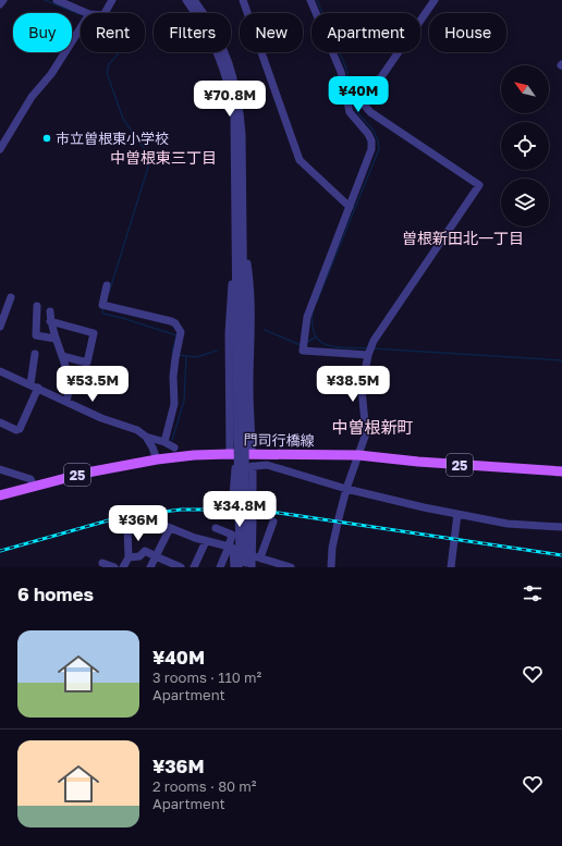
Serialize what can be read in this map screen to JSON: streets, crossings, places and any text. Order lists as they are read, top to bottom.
{
  "streets": {
    "main road": ["門司行橋線", "25"]
  },
  "districts": ["中曽根東三丁目", "曽根新田北一丁目", "中曽根新町"],
  "places": ["市立曽根東小学校"],
  "north": "top left",
  "page": {
    "chip": [
      "Buy",
      "Rent",
      "Filters",
      "New",
      "Apartment",
      "House"
    ],
    "price": [
      "¥40M",
      "¥70.8M",
      "¥53.5M",
      "¥38.5M",
      "¥34.8M",
      "¥36M"
    ],
    "heading": "6 homes",
    "list": [
      {
        "name": "¥40M",
        "note": "3 rooms · 110 m² · Apartment"
      },
      {
        "name": "¥36M",
        "note": "2 rooms · 80 m² · Apartment"
      }
    ]
  }
}
